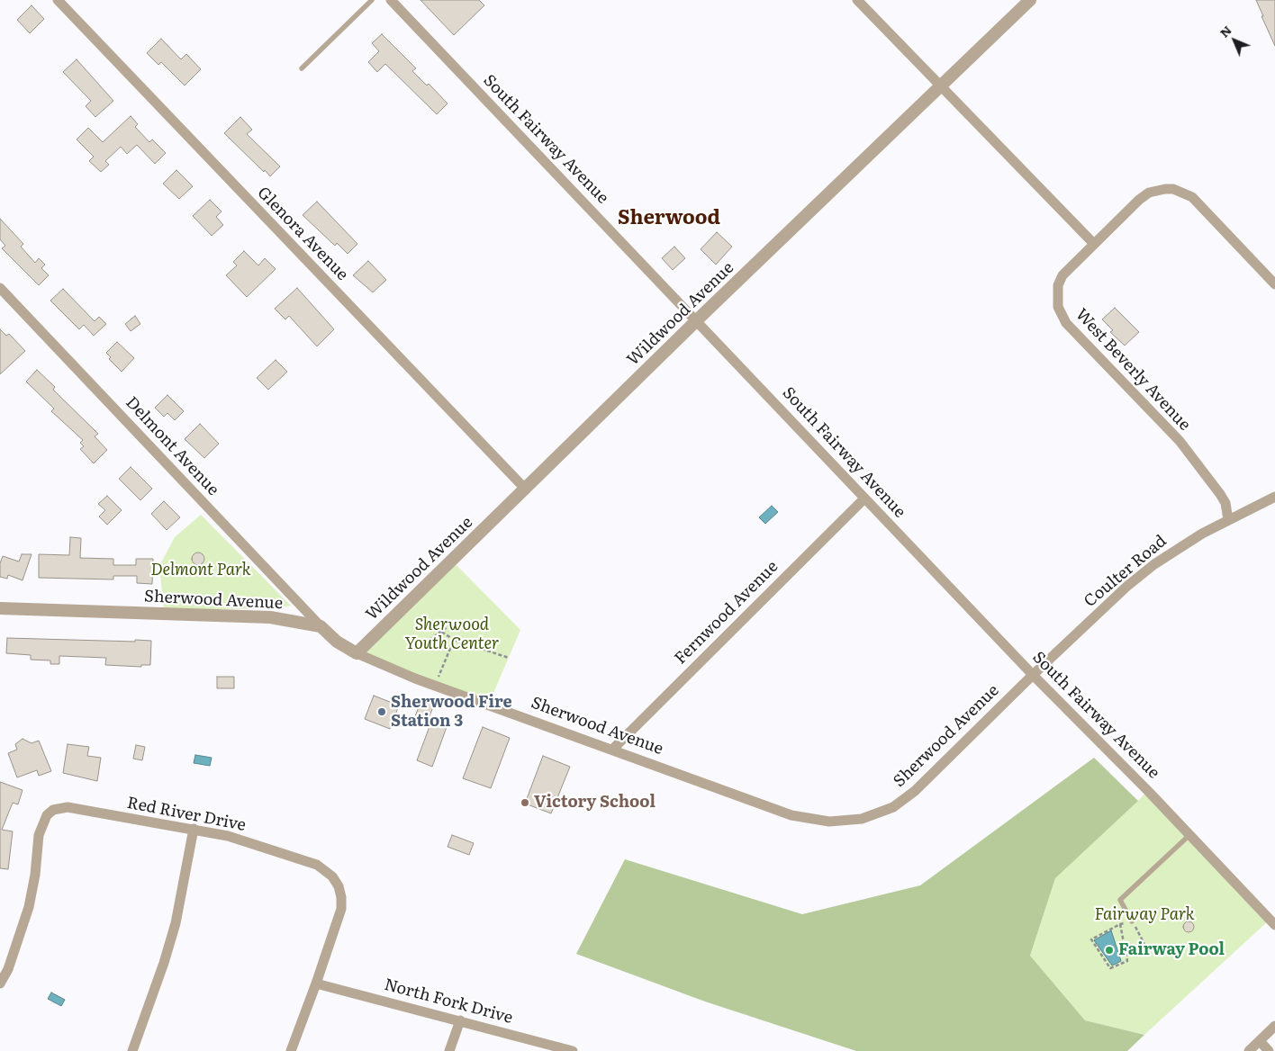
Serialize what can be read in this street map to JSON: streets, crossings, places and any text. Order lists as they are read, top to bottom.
{
  "streets": {
    "street": [
      "South Fairway Avenue",
      "Glenora Avenue",
      "Wildwood Avenue",
      "West Beverly Avenue",
      "Delmont Avenue",
      "Coulter Road",
      "Sherwood Avenue",
      "Fernwood Avenue",
      "Red River Drive",
      "North Fork Drive"
    ]
  },
  "crossings": [
    ["South Fairway Avenue", "Wildwood Avenue"],
    ["South Fairway Avenue", "Coulter Road"],
    ["South Fairway Avenue", "Sherwood Avenue"],
    ["South Fairway Avenue", "Fernwood Avenue"],
    ["Glenora Avenue", "Wildwood Avenue"],
    ["Wildwood Avenue", "Sherwood Avenue"],
    ["West Beverly Avenue", "Coulter Road"],
    ["Delmont Avenue", "Sherwood Avenue"],
    ["Coulter Road", "Sherwood Avenue"],
    ["Sherwood Avenue", "Fernwood Avenue"],
    ["Red River Drive", "North Fork Drive"]
  ],
  "districts": ["Sherwood"],
  "parks": ["Delmont Park", "Sherwood Youth Center", "Fairway Park"],
  "places": ["Sherwood Fire Station 3", "Victory School", "Fairway Pool"],
  "north": "top left"
}
